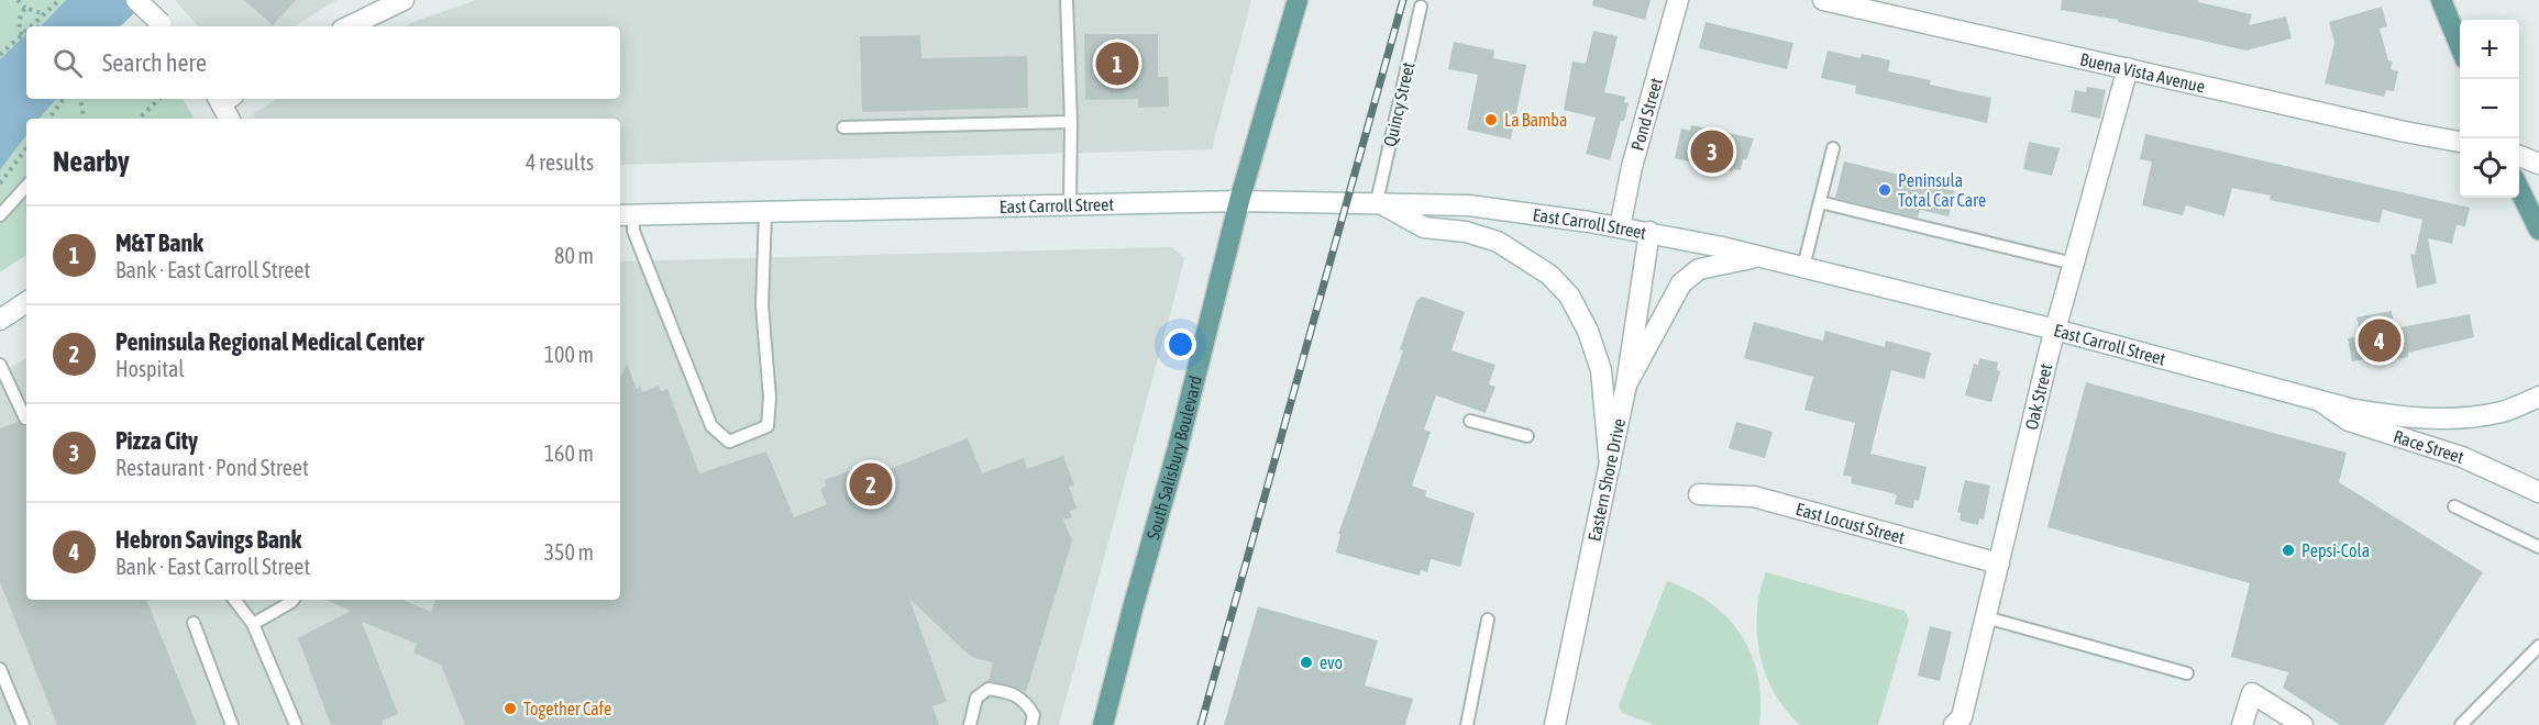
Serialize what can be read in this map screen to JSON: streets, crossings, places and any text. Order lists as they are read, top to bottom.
{
  "streets": {
    "main road": ["South Salisbury Boulevard"],
    "street": [
      "Buena Vista Avenue",
      "Pond Street",
      "East Carroll Street",
      "Oak Street",
      "Race Street",
      "Eastern Shore Drive",
      "East Locust Street"
    ],
    "lane": ["Quincy Street"]
  },
  "crossings": [
    ["Buena Vista Avenue", "Oak Street"],
    ["Quincy Street", "East Carroll Street"],
    ["Pond Street", "East Carroll Street"],
    ["East Carroll Street", "Oak Street"],
    ["East Carroll Street", "Race Street"],
    ["East Carroll Street", "South Salisbury Boulevard"],
    ["East Carroll Street", "Eastern Shore Drive"],
    ["Oak Street", "East Locust Street"]
  ],
  "places": [
    "La Bamba",
    "Peninsula Total Car Care",
    "Pepsi-Cola",
    "evo",
    "Together Cafe"
  ],
  "page": {
    "map_buttons": ["+", "−"],
    "search": "Search here",
    "pins": [
      "1",
      "3",
      "4",
      "2"
    ],
    "heading": ["Nearby", "4 results"],
    "list": [
      {
        "mark": "1",
        "name": "M&T Bank",
        "note": "Bank · East Carroll Street",
        "value": "80 m"
      },
      {
        "mark": "2",
        "name": "Peninsula Regional Medical Center",
        "note": "Hospital",
        "value": "100 m"
      },
      {
        "mark": "3",
        "name": "Pizza City",
        "note": "Restaurant · Pond Street",
        "value": "160 m"
      },
      {
        "mark": "4",
        "name": "Hebron Savings Bank",
        "note": "Bank · East Carroll Street",
        "value": "350 m"
      }
    ]
  }
}
